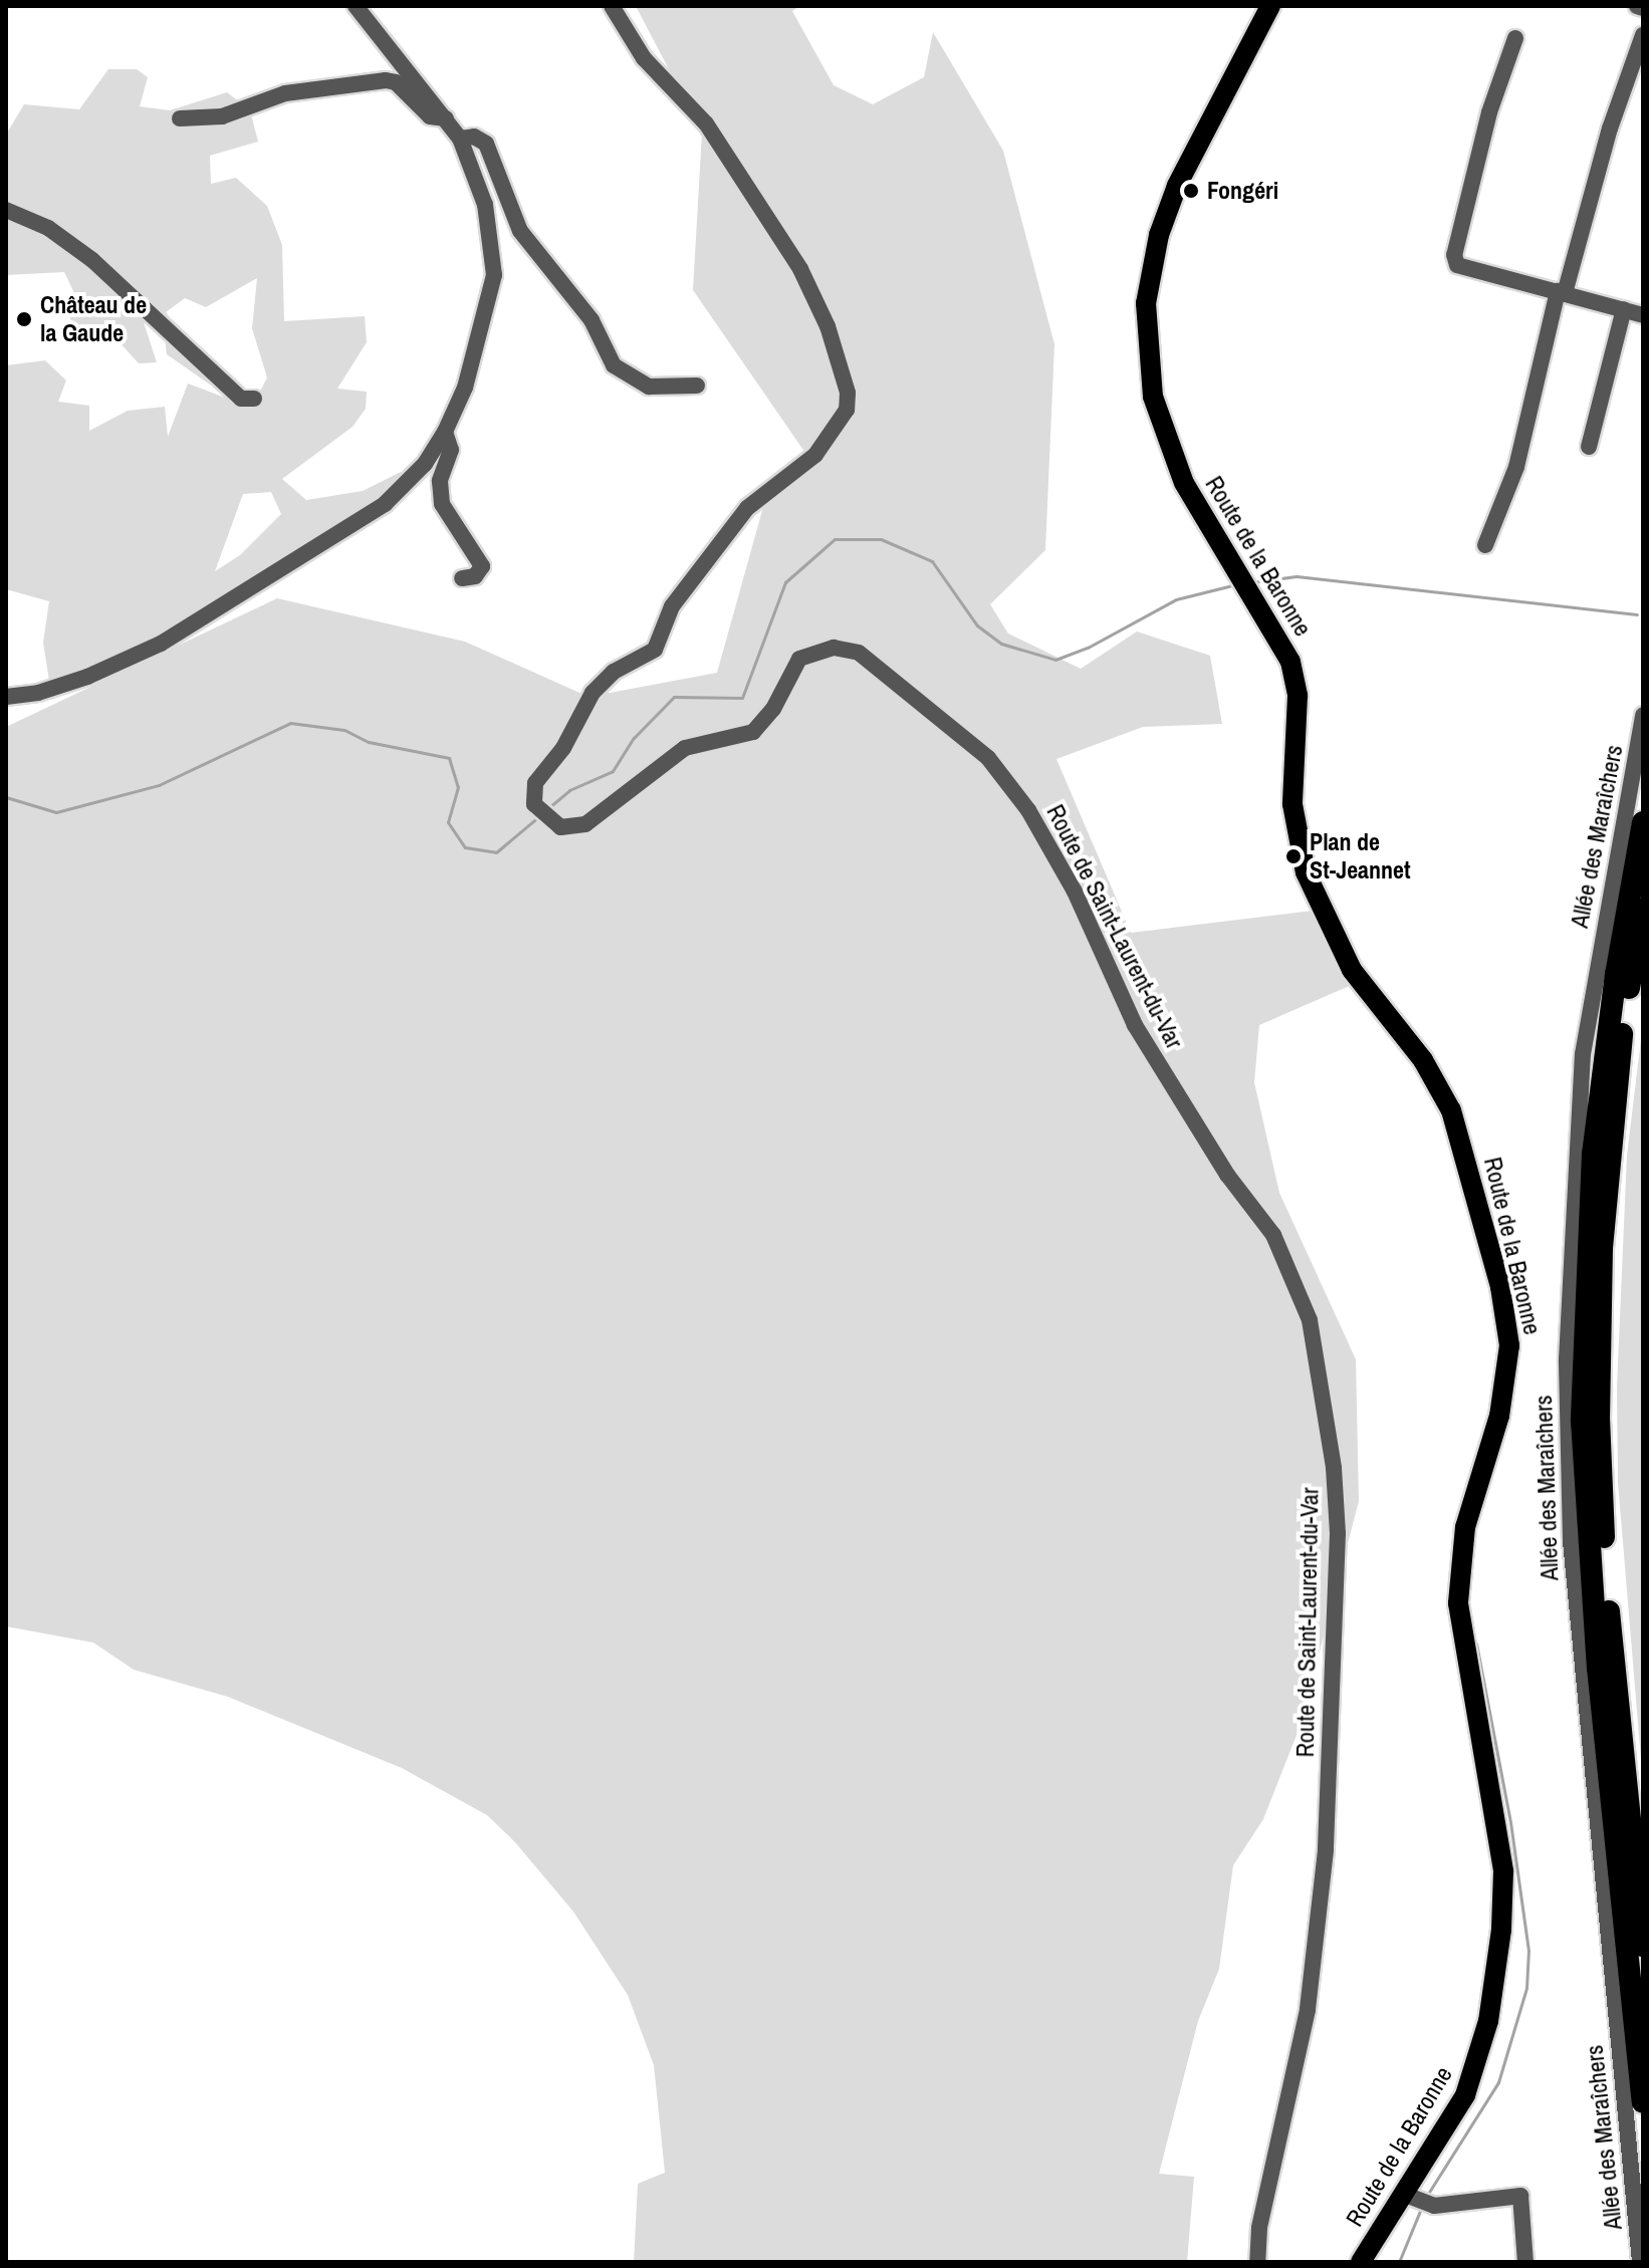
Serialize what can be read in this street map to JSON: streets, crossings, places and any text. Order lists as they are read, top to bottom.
{
  "streets": {
    "main road": ["Route de la Baronne"],
    "street": ["Allée des Maraîchers", "Route de Saint-Laurent-du-Var"]
  },
  "places": ["Fongéri", "Château de la Gaude", "Plan de St-Jeannet"]
}
